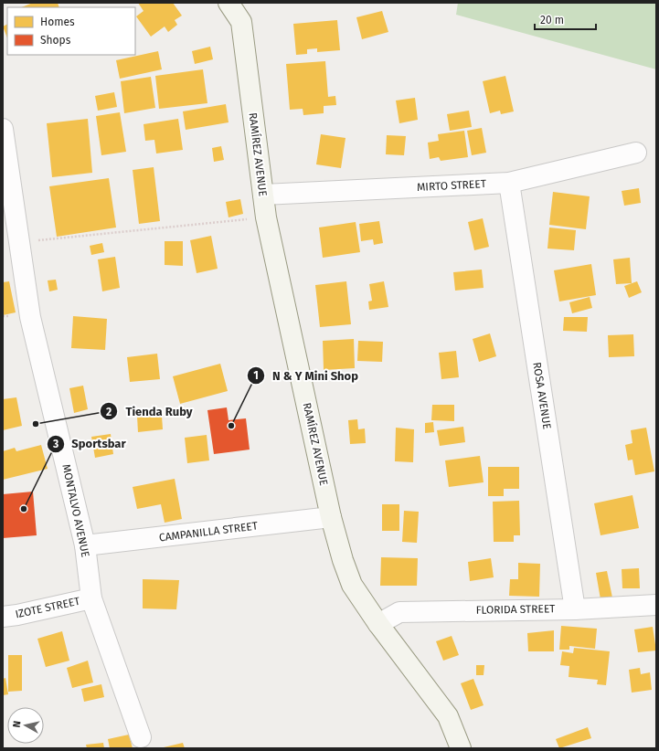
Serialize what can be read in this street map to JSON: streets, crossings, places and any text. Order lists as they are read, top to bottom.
{
  "streets": {
    "street": [
      "RAMÍREZ AVENUE",
      "MIRTO STREET",
      "ROSA AVENUE",
      "MONTALVO AVENUE",
      "CAMPANILLA STREET",
      "IZOTE STREET",
      "FLORIDA STREET"
    ]
  },
  "crossings": [
    ["RAMÍREZ AVENUE", "MIRTO STREET"],
    ["RAMÍREZ AVENUE", "CAMPANILLA STREET"],
    ["RAMÍREZ AVENUE", "FLORIDA STREET"],
    ["MIRTO STREET", "ROSA AVENUE"],
    ["ROSA AVENUE", "FLORIDA STREET"],
    ["MONTALVO AVENUE", "CAMPANILLA STREET"],
    ["MONTALVO AVENUE", "IZOTE STREET"]
  ],
  "places": ["Tienda Ruby", "N & Y Mini Shop", "Sportsbar"],
  "legend": ["Homes", "Shops"],
  "scale_bar": "20 m",
  "north": "left"
}
